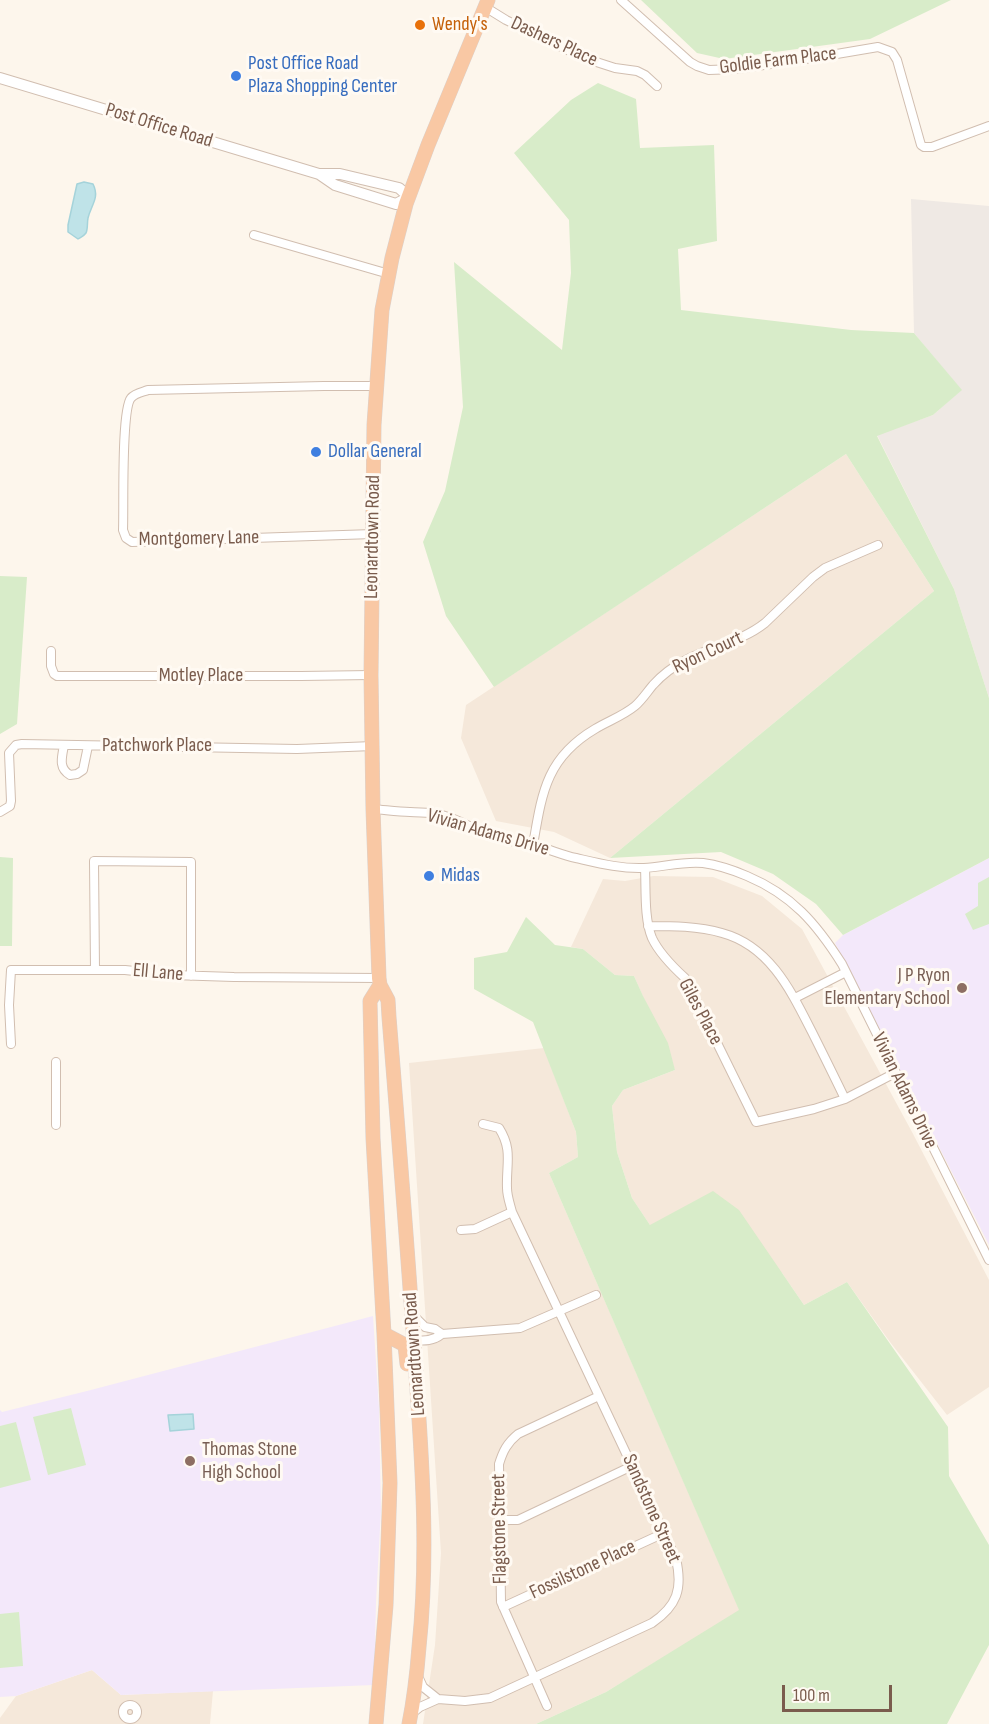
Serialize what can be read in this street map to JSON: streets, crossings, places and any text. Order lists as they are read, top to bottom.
{
  "streets": {
    "highway": ["Leonardtown Road"],
    "street": [
      "Dashers Place",
      "Goldie Farm Place",
      "Post Office Road",
      "Montgomery Lane",
      "Ryon Court",
      "Motley Place",
      "Patchwork Place",
      "Vivian Adams Drive",
      "Ell Lane",
      "Giles Place",
      "Sandstone Street",
      "Flagstone Street",
      "Fossilstone Place"
    ]
  },
  "crossings": [
    ["Dashers Place", "Leonardtown Road"],
    ["Post Office Road", "Leonardtown Road"],
    ["Leonardtown Road", "Montgomery Lane"],
    ["Leonardtown Road", "Motley Place"],
    ["Leonardtown Road", "Patchwork Place"],
    ["Leonardtown Road", "Vivian Adams Drive"],
    ["Leonardtown Road", "Ell Lane"],
    ["Ryon Court", "Vivian Adams Drive"],
    ["Vivian Adams Drive", "Giles Place"],
    ["Sandstone Street", "Flagstone Street"],
    ["Sandstone Street", "Fossilstone Place"],
    ["Flagstone Street", "Fossilstone Place"]
  ],
  "places": [
    "Wendy's",
    "Post Office Road Plaza Shopping Center",
    "Dollar General",
    "Midas",
    "J P Ryon Elementary School",
    "Thomas Stone High School"
  ],
  "scale_bar": "100 m"
}
